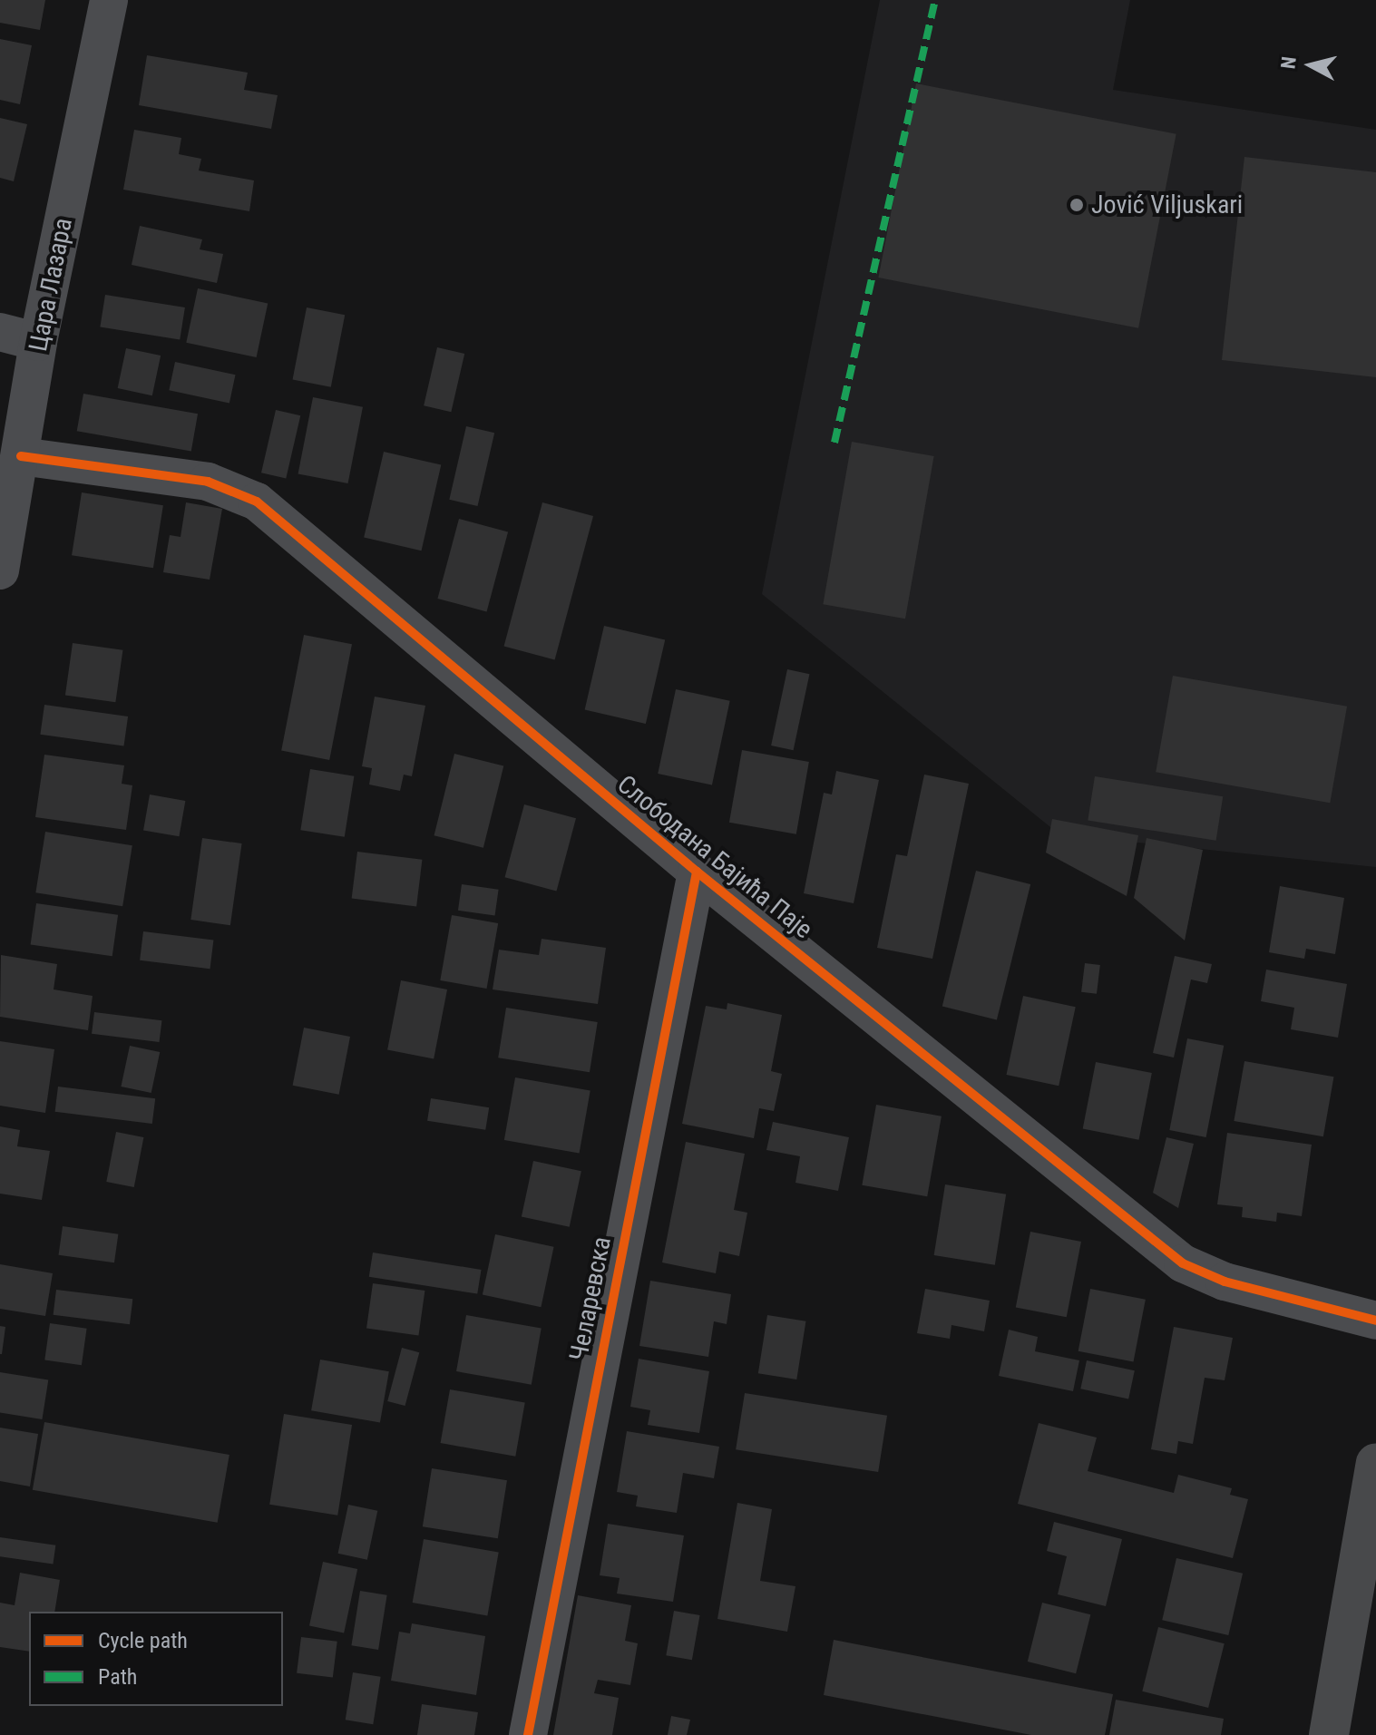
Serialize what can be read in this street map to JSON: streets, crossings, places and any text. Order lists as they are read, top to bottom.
{
  "streets": {
    "street": ["Цара Лазара", "Слободана Бајића Паје", "Челаревска"]
  },
  "crossings": [
    ["Цара Лазара", "Слободана Бајића Паје"],
    ["Слободана Бајића Паје", "Челаревска"]
  ],
  "places": ["Jović Viljuskari"],
  "legend": ["Cycle path", "Path"],
  "north": "left"
}
